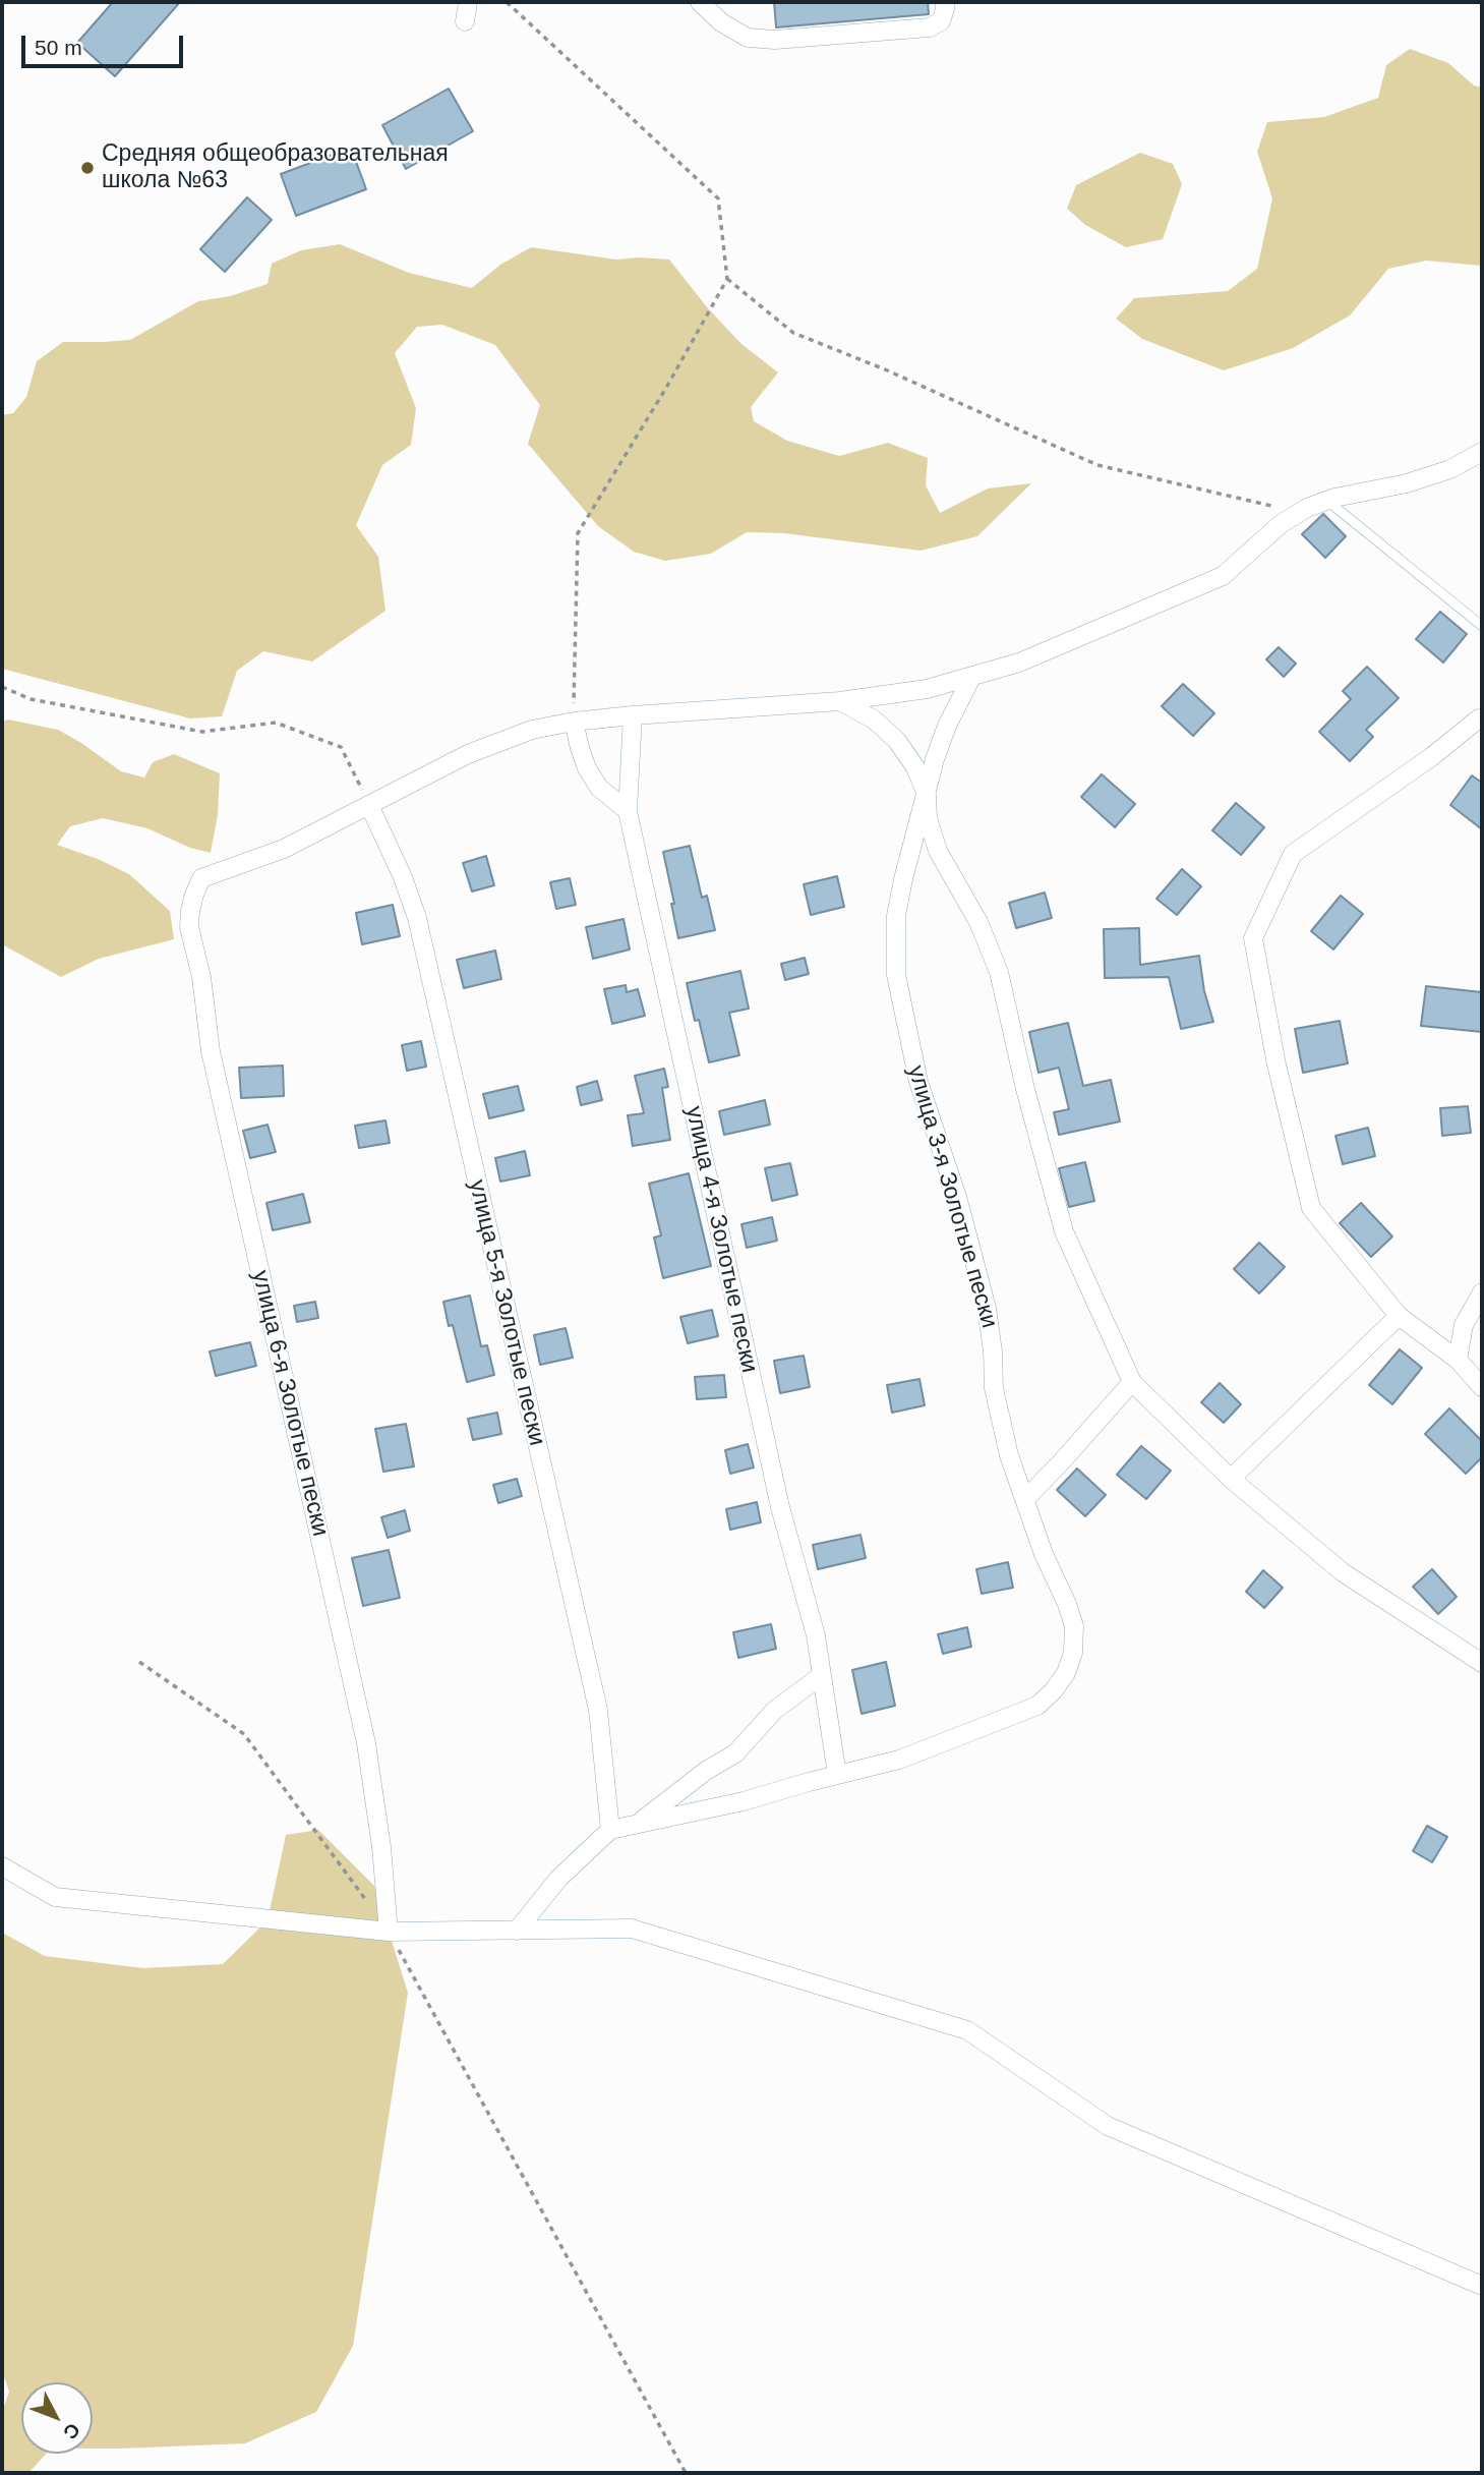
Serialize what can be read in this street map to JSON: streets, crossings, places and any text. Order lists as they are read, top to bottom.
{
  "streets": {
    "street": [
      "улица 3-я Золотые пески",
      "улица 4-я Золотые пески",
      "улица 5-я Золотые пески",
      "улица 6-я Золотые пески"
    ]
  },
  "crossings": [
    ["улица 3-я Золотые пески", "улица 4-я Золотые пески"],
    ["улица 3-я Золотые пески", "улица 5-я Золотые пески"],
    ["улица 5-я Золотые пески", "улица 6-я Золотые пески"]
  ],
  "places": ["Средняя общеобразовательная школа №63"],
  "scale_bar": "50 m",
  "north": "bottom right"
}
